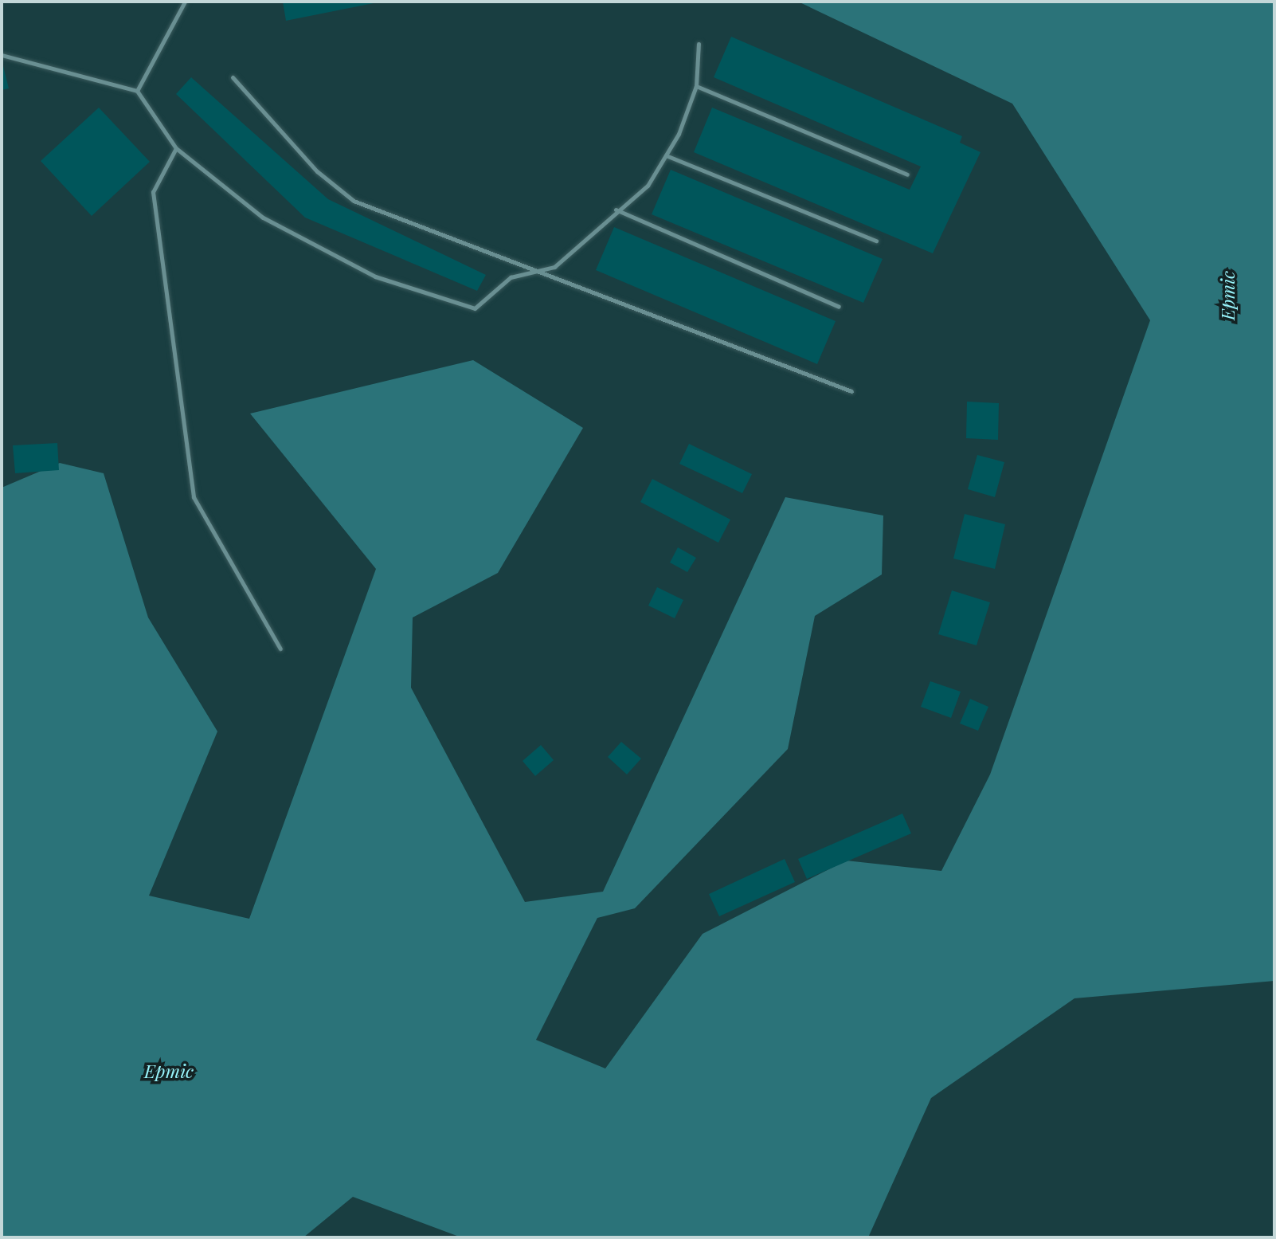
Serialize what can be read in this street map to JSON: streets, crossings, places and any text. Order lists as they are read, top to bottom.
{
  "water": ["Ертіс"]
}
